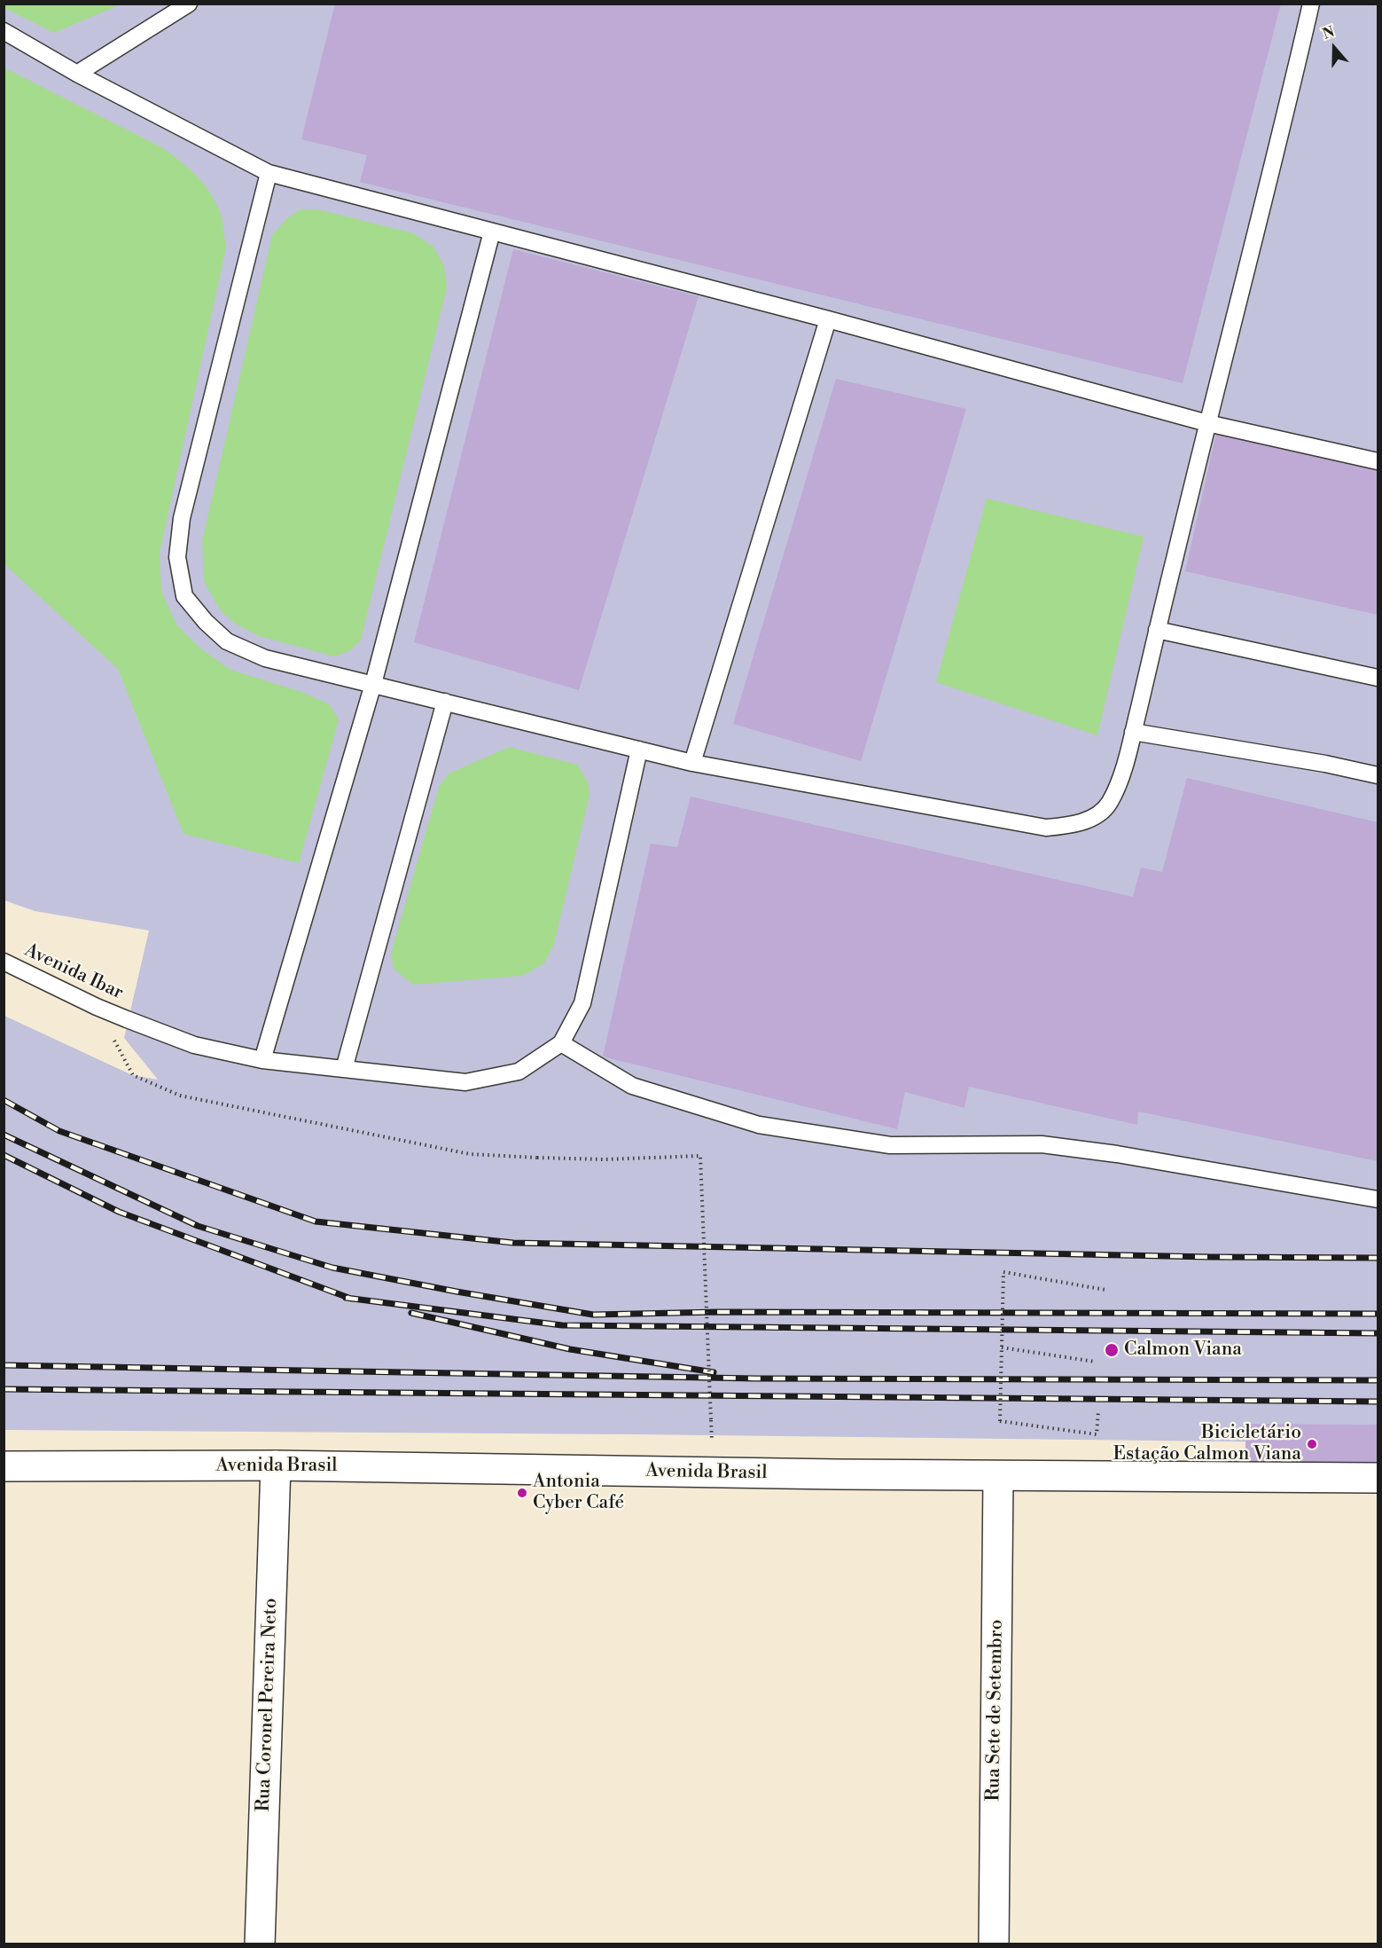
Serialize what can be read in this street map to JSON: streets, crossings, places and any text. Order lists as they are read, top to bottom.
{
  "streets": {
    "main road": ["Avenida Brasil", "Rua Coronel Pereira Neto", "Rua Sete de Setembro"],
    "lane": ["Avenida Ibar"]
  },
  "crossings": [
    ["Avenida Brasil", "Rua Coronel Pereira Neto"],
    ["Avenida Brasil", "Rua Sete de Setembro"]
  ],
  "places": ["Calmon Viana", "Bicicletário Estação Calmon Viana", "Antonia Cyber Café"],
  "north": "top"
}
